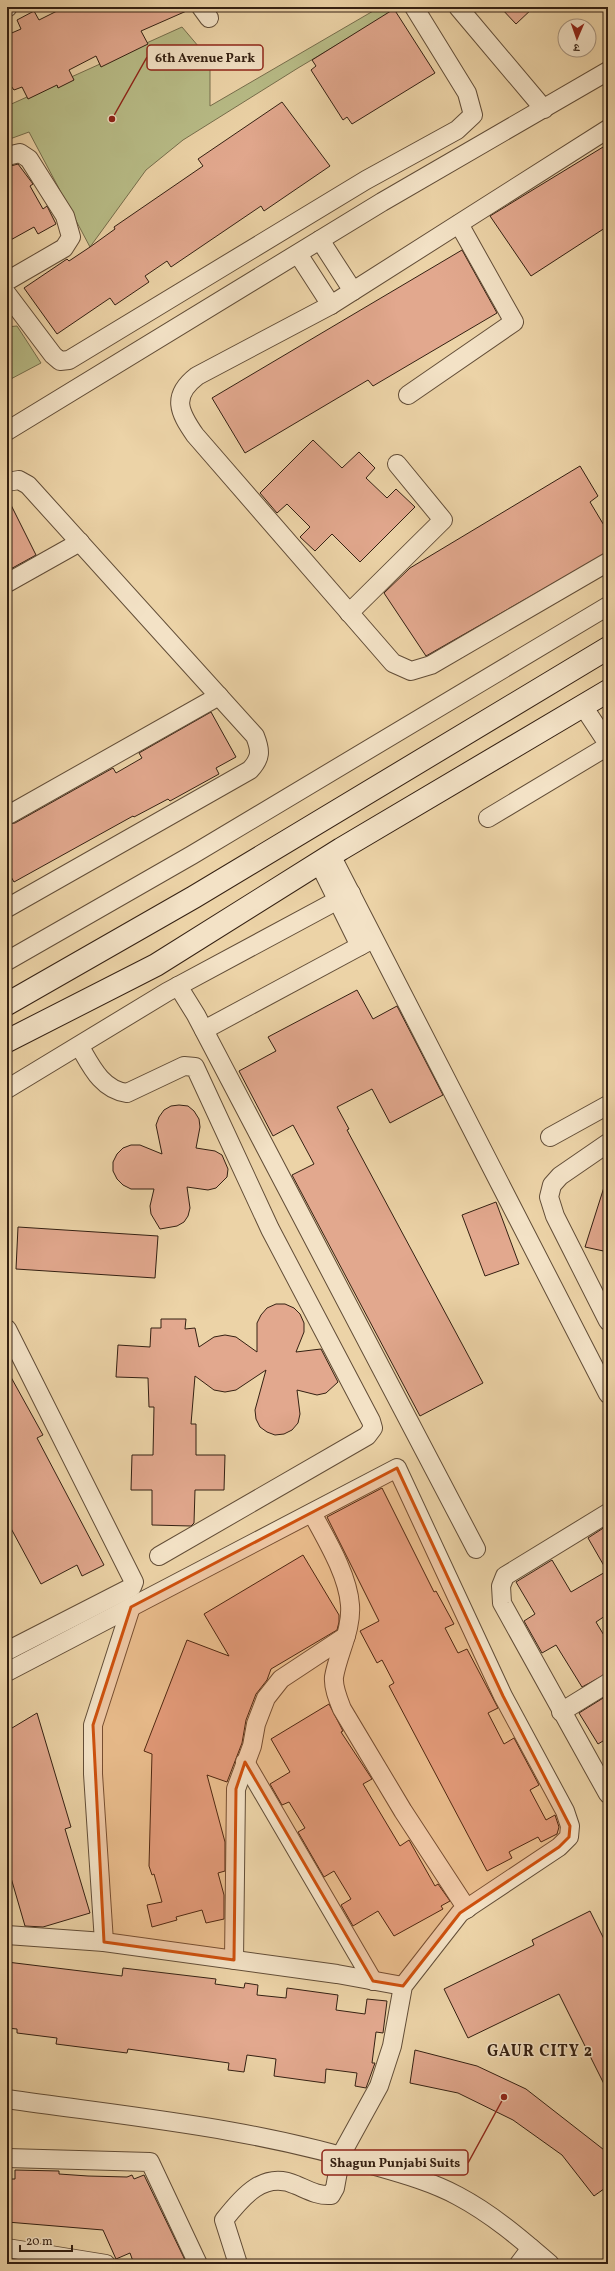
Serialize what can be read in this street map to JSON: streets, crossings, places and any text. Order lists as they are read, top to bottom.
{
  "districts": ["GAUR CITY 2"],
  "places": ["6th Avenue Park", "Shagun Punjabi Suits"],
  "scale_bar": "20 m",
  "north": "bottom"
}
